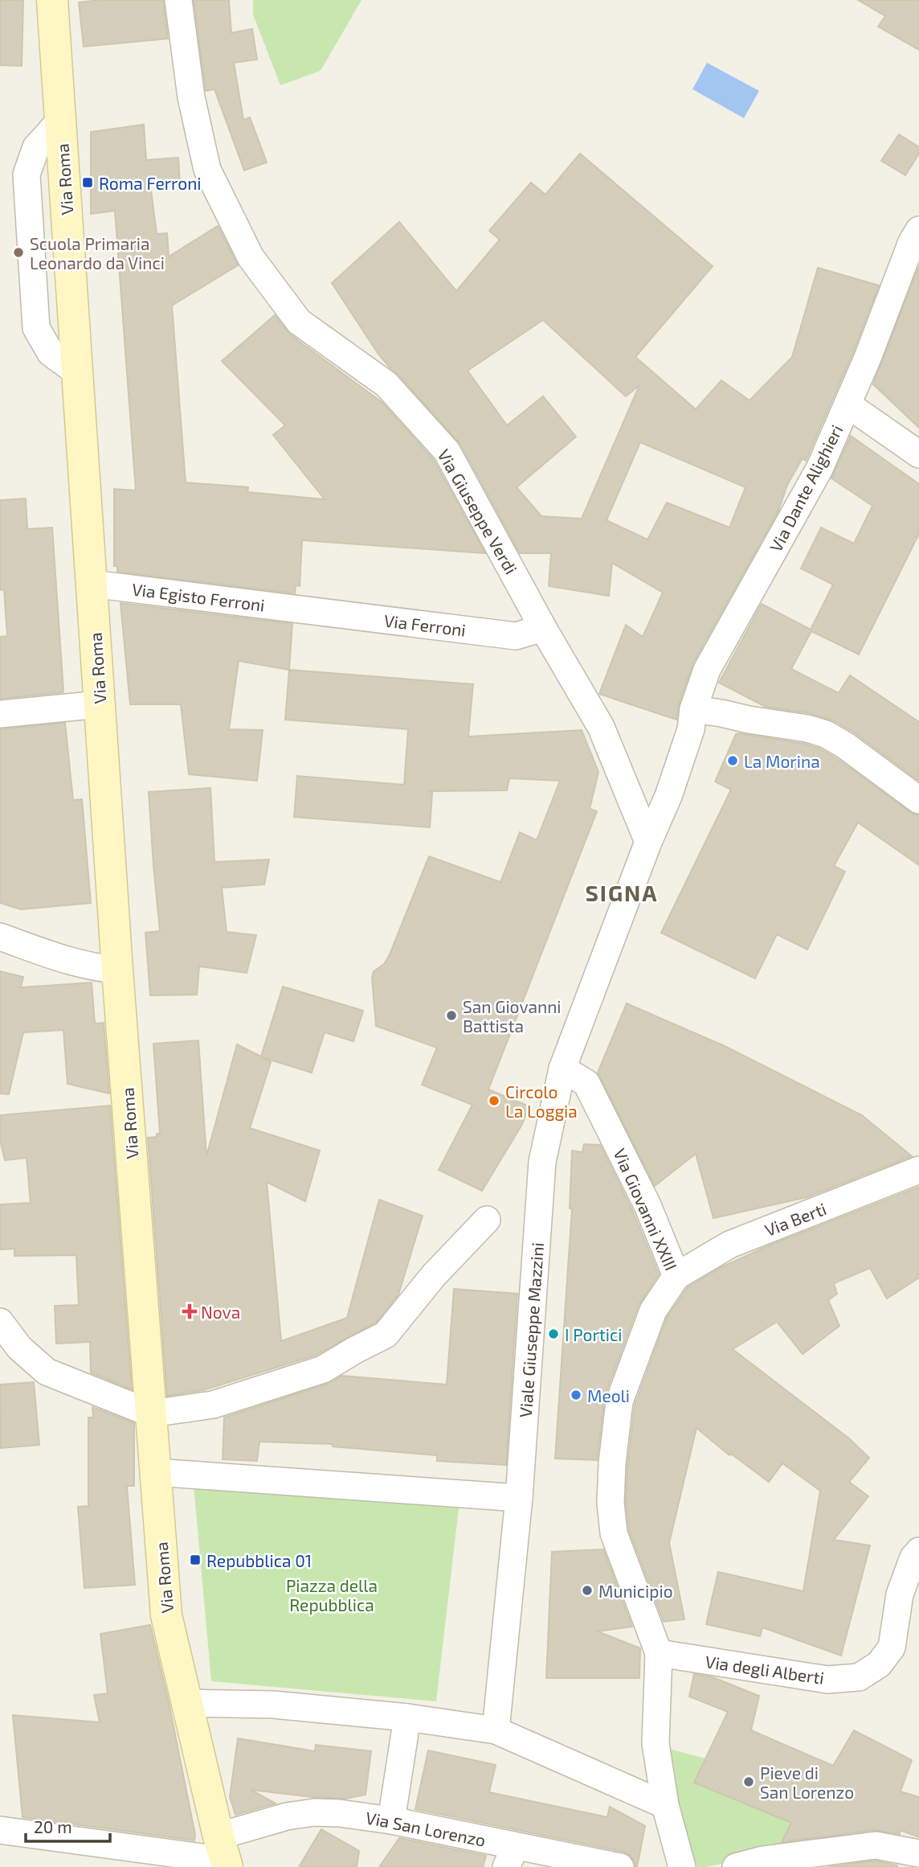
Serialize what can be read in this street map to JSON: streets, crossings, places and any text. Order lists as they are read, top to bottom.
{
  "streets": {
    "main road": ["Via Roma"],
    "street": [
      "Via Dante Alighieri",
      "Via Giuseppe Verdi",
      "Via Egisto Ferroni",
      "Via Ferroni",
      "Via Giovanni XXIII",
      "Via Berti",
      "Viale Giuseppe Mazzini",
      "Via degli Alberti",
      "Via San Lorenzo"
    ]
  },
  "crossings": [
    ["Via Roma", "Via Egisto Ferroni"],
    ["Via Roma", "Via San Lorenzo"],
    ["Via Dante Alighieri", "Via Giuseppe Verdi"],
    ["Via Giuseppe Verdi", "Via Ferroni"],
    ["Via Egisto Ferroni", "Via Ferroni"],
    ["Via Giovanni XXIII", "Via Berti"],
    ["Via Giovanni XXIII", "Viale Giuseppe Mazzini"],
    ["Via Giovanni XXIII", "Via degli Alberti"]
  ],
  "districts": ["SIGNA"],
  "parks": ["Piazza della Repubblica"],
  "places": {
    "transit": ["Roma Ferroni", "Repubblica 01"],
    "other": [
      "Scuola Primaria Leonardo da Vinci",
      "La Morina",
      "San Giovanni Battista",
      "Circolo La Loggia",
      "I Portici",
      "Meoli",
      "Municipio",
      "Pieve di San Lorenzo"
    ],
    "health": ["Nova"]
  },
  "scale_bar": "20 m"
}
